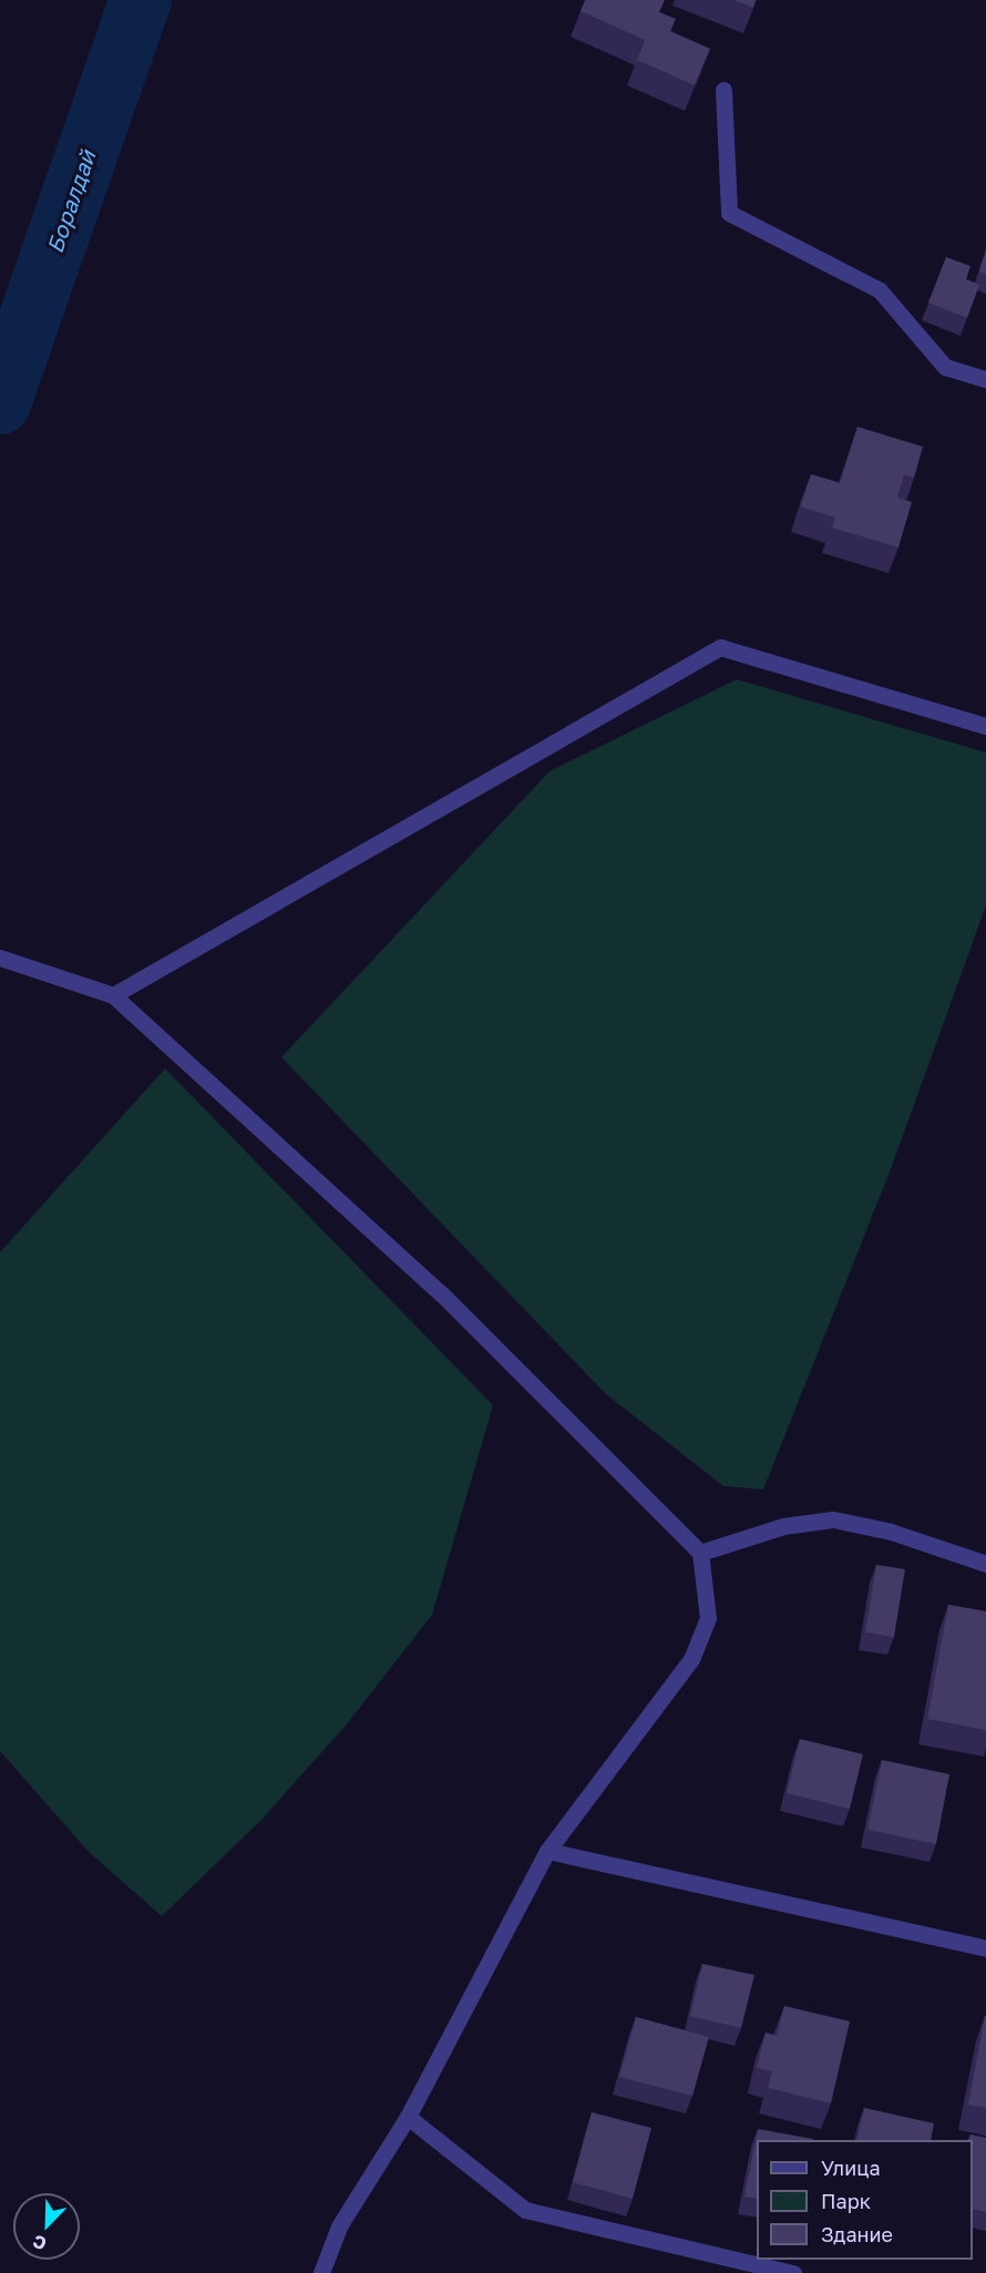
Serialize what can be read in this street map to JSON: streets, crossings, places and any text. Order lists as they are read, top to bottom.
{
  "water": ["Боралдай"],
  "legend": ["Улица", "Парк", "Здание"],
  "north": "bottom left"
}
